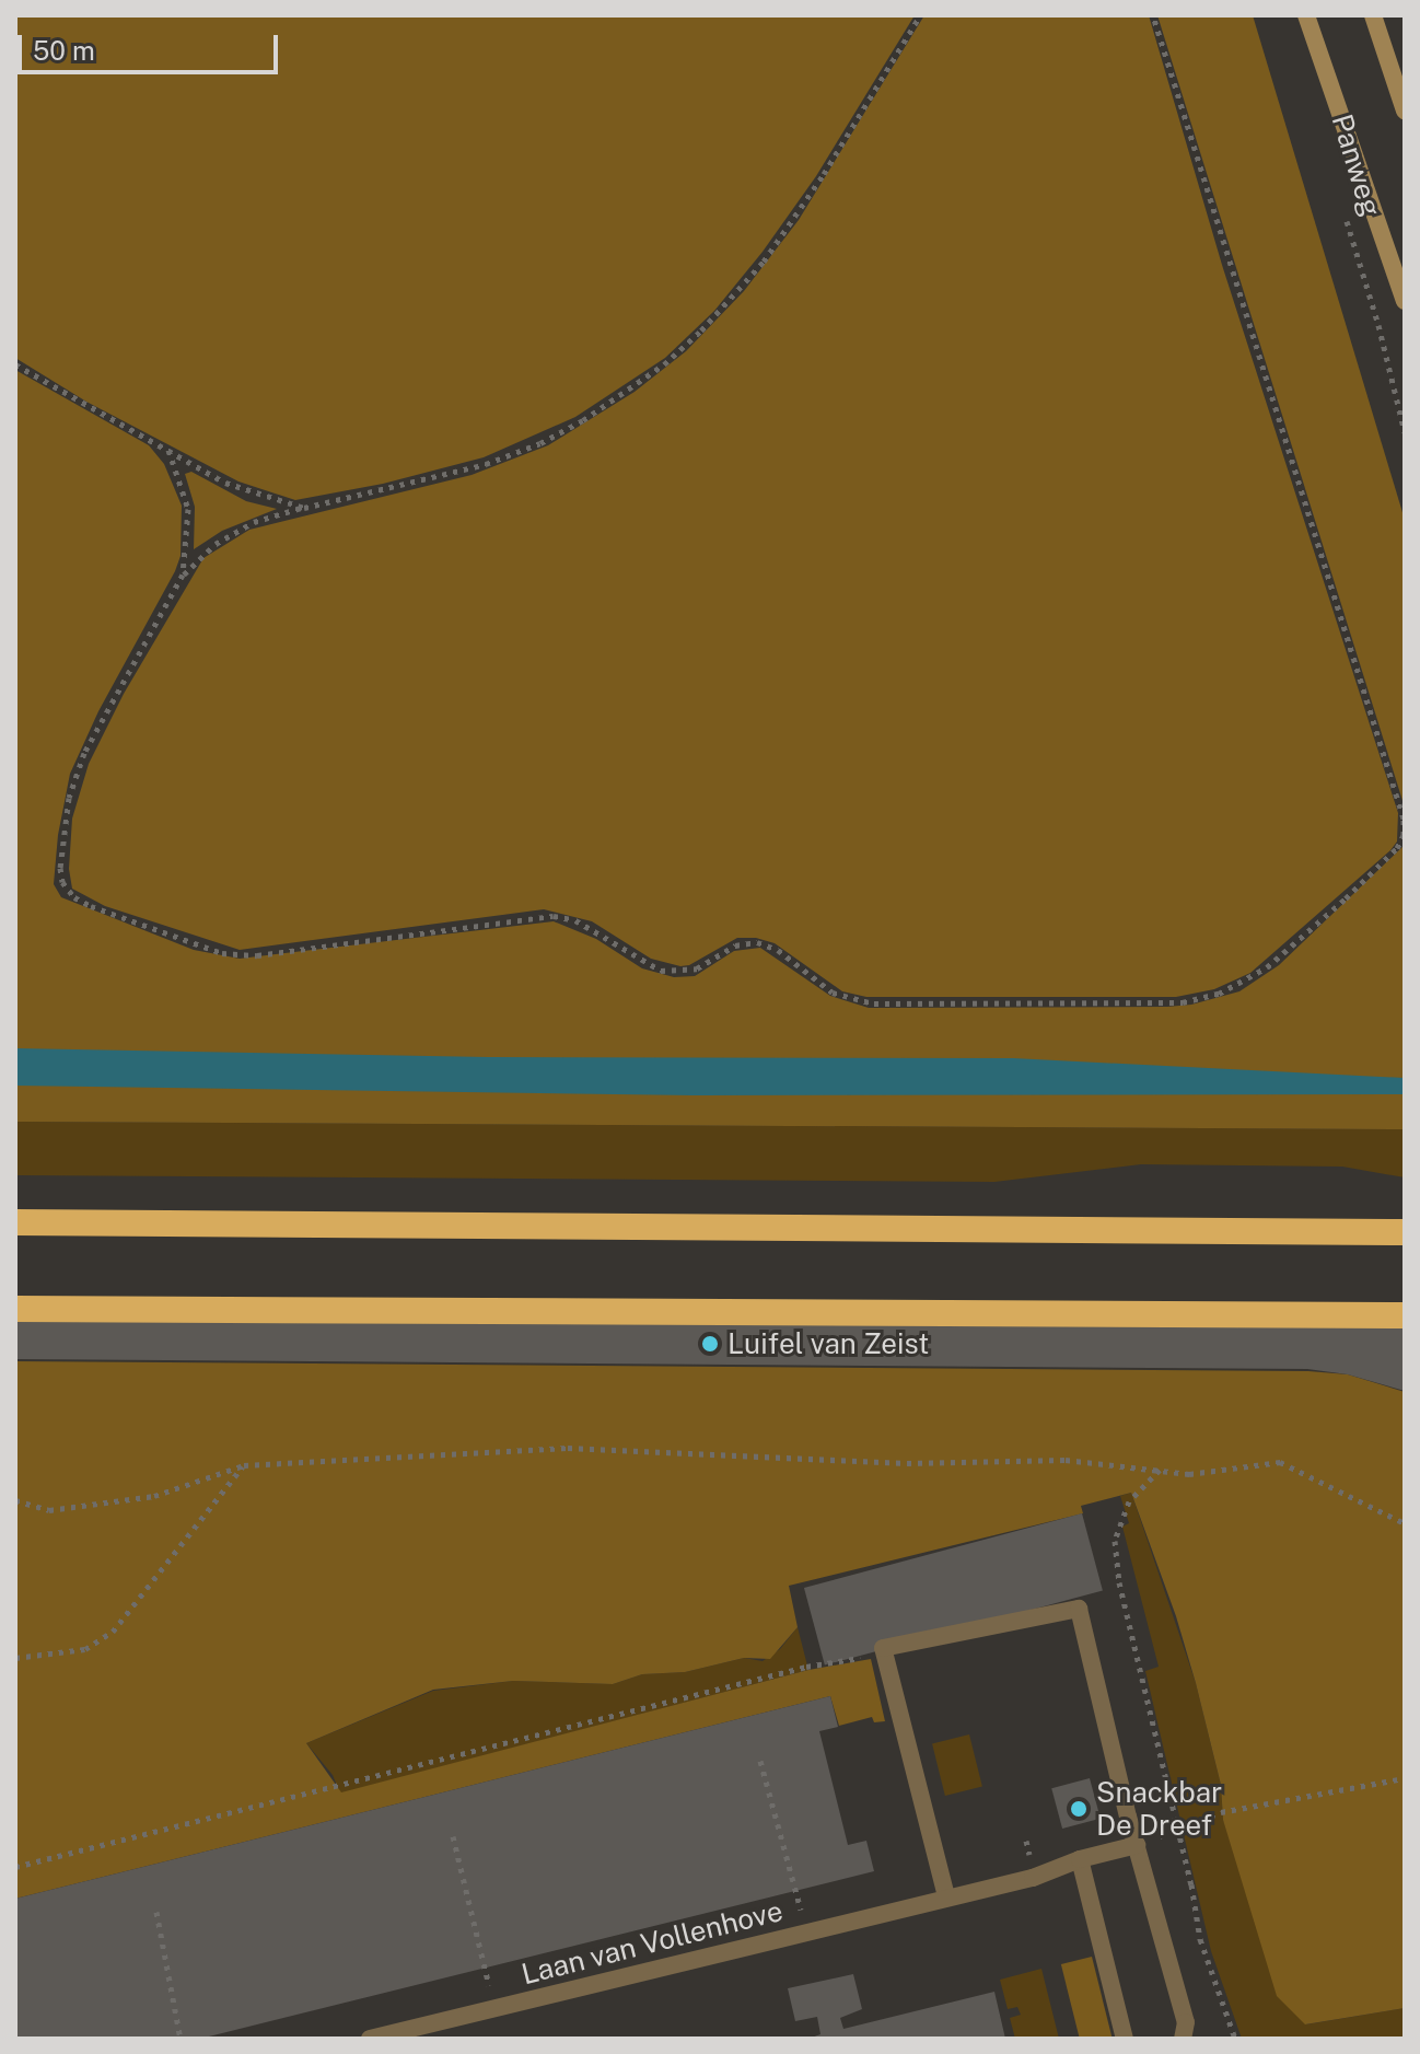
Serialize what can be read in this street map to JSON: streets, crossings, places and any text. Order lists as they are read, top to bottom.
{
  "streets": {
    "main road": ["Panweg"],
    "street": ["Laan van Vollenhove"]
  },
  "places": ["Luifel van Zeist", "Snackbar De Dreef"],
  "scale_bar": "50 m"
}
